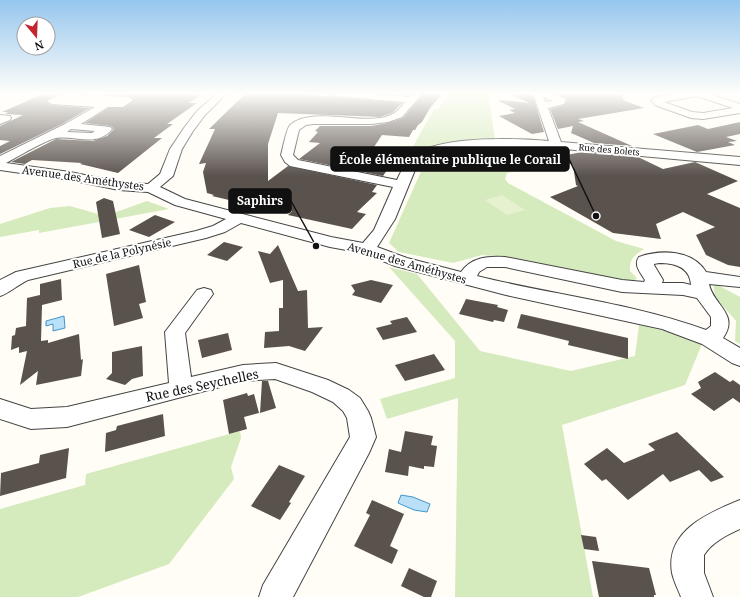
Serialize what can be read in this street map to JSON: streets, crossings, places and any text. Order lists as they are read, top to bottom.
{
  "streets": {
    "street": [
      "Rue des Bolets",
      "Avenue des Améthystes",
      "Rue de la Polynésie",
      "Rue des Seychelles"
    ]
  },
  "crossings": [
    ["Rue des Bolets", "Avenue des Améthystes"],
    ["Avenue des Améthystes", "Rue de la Polynésie"]
  ],
  "places": ["École élémentaire publique le Corail", "Saphirs"],
  "north": "bottom"
}
